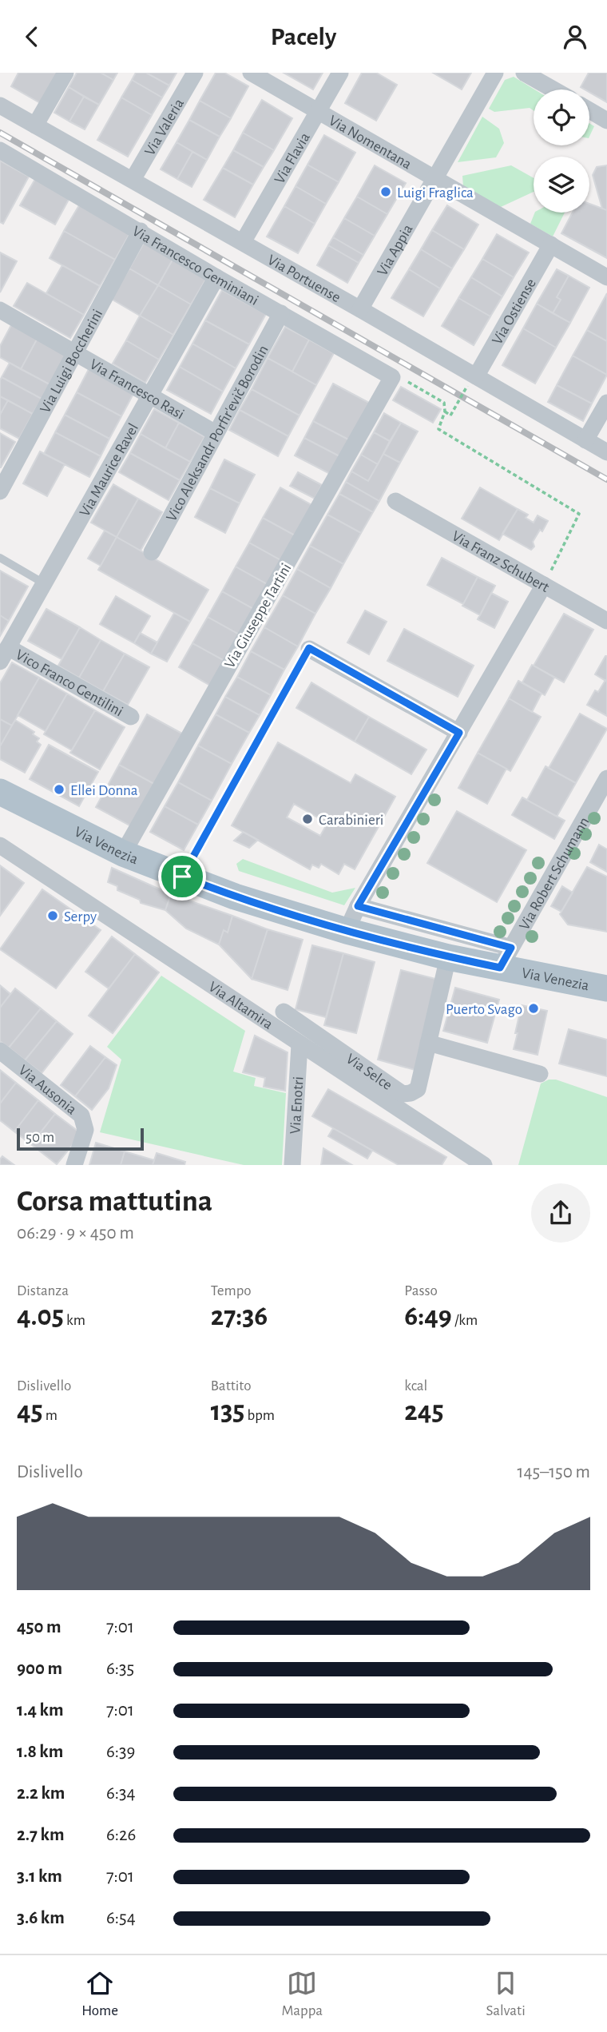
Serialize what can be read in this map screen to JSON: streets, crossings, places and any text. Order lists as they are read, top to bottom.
{
  "streets": {
    "main road": ["Via Venezia"],
    "street": [
      "Via Valeria",
      "Via Nomentana",
      "Via Flavia",
      "Via Appia",
      "Via Francesco Geminiani",
      "Via Portuense",
      "Via Ostiense",
      "Via Luigi Boccherini",
      "Via Francesco Rasi",
      "Vico Aleksandr Porfir'evič Borodin",
      "Via Maurice Ravel",
      "Via Franz Schubert",
      "Via Giuseppe Tartini",
      "Vico Franco Gentilini",
      "Via Robert Schumann",
      "Via Altamira",
      "Via Selce",
      "Via Ausonia",
      "Via Enotri"
    ]
  },
  "crossings": [
    ["Via Valeria", "Via Portuense"],
    ["Via Nomentana", "Via Flavia"],
    ["Via Nomentana", "Via Appia"],
    ["Via Nomentana", "Via Ostiense"],
    ["Via Flavia", "Via Portuense"],
    ["Via Appia", "Via Portuense"],
    ["Via Francesco Geminiani", "Via Luigi Boccherini"],
    ["Via Francesco Geminiani", "Vico Aleksandr Porfir'evič Borodin"],
    ["Via Francesco Geminiani", "Via Maurice Ravel"],
    ["Via Francesco Geminiani", "Via Giuseppe Tartini"],
    ["Via Portuense", "Via Ostiense"],
    ["Via Luigi Boccherini", "Via Francesco Rasi"],
    ["Via Francesco Rasi", "Vico Aleksandr Porfir'evič Borodin"],
    ["Via Francesco Rasi", "Via Maurice Ravel"],
    ["Via Maurice Ravel", "Vico Franco Gentilini"],
    ["Via Giuseppe Tartini", "Via Venezia"],
    ["Via Venezia", "Via Robert Schumann"],
    ["Via Venezia", "Via Selce"],
    ["Via Altamira", "Via Enotri"]
  ],
  "places": [
    "Luigi Fraglica",
    "Ellei Donna",
    "Carabinieri",
    "Serpy",
    "Puerto Svago"
  ],
  "scale_bar": "50 m",
  "page": {
    "header": "Pacely",
    "scale": "50 m",
    "heading": ["Corsa mattutina", "06:29 · 9 × 450 m"],
    "stats": [
      ["Distanza", "4.05 km"],
      ["Tempo", "27:36"],
      ["Passo", "6:49 /km"],
      ["Dislivello", "45 m"],
      ["Battito", "135 bpm"],
      ["kcal", "245"]
    ],
    "chart": ["Dislivello", "145–150 m"],
    "list": [
      {
        "name": "450 m",
        "note": "7:01"
      },
      {
        "name": "900 m",
        "note": "6:35"
      },
      {
        "name": "1.4 km",
        "note": "7:01"
      },
      {
        "name": "1.8 km",
        "note": "6:39"
      },
      {
        "name": "2.2 km",
        "note": "6:34"
      },
      {
        "name": "2.7 km",
        "note": "6:26"
      },
      {
        "name": "3.1 km",
        "note": "7:01"
      },
      {
        "name": "3.6 km",
        "note": "6:54"
      }
    ],
    "tabs": ["Home", "Mappa", "Salvati"]
  }
}
